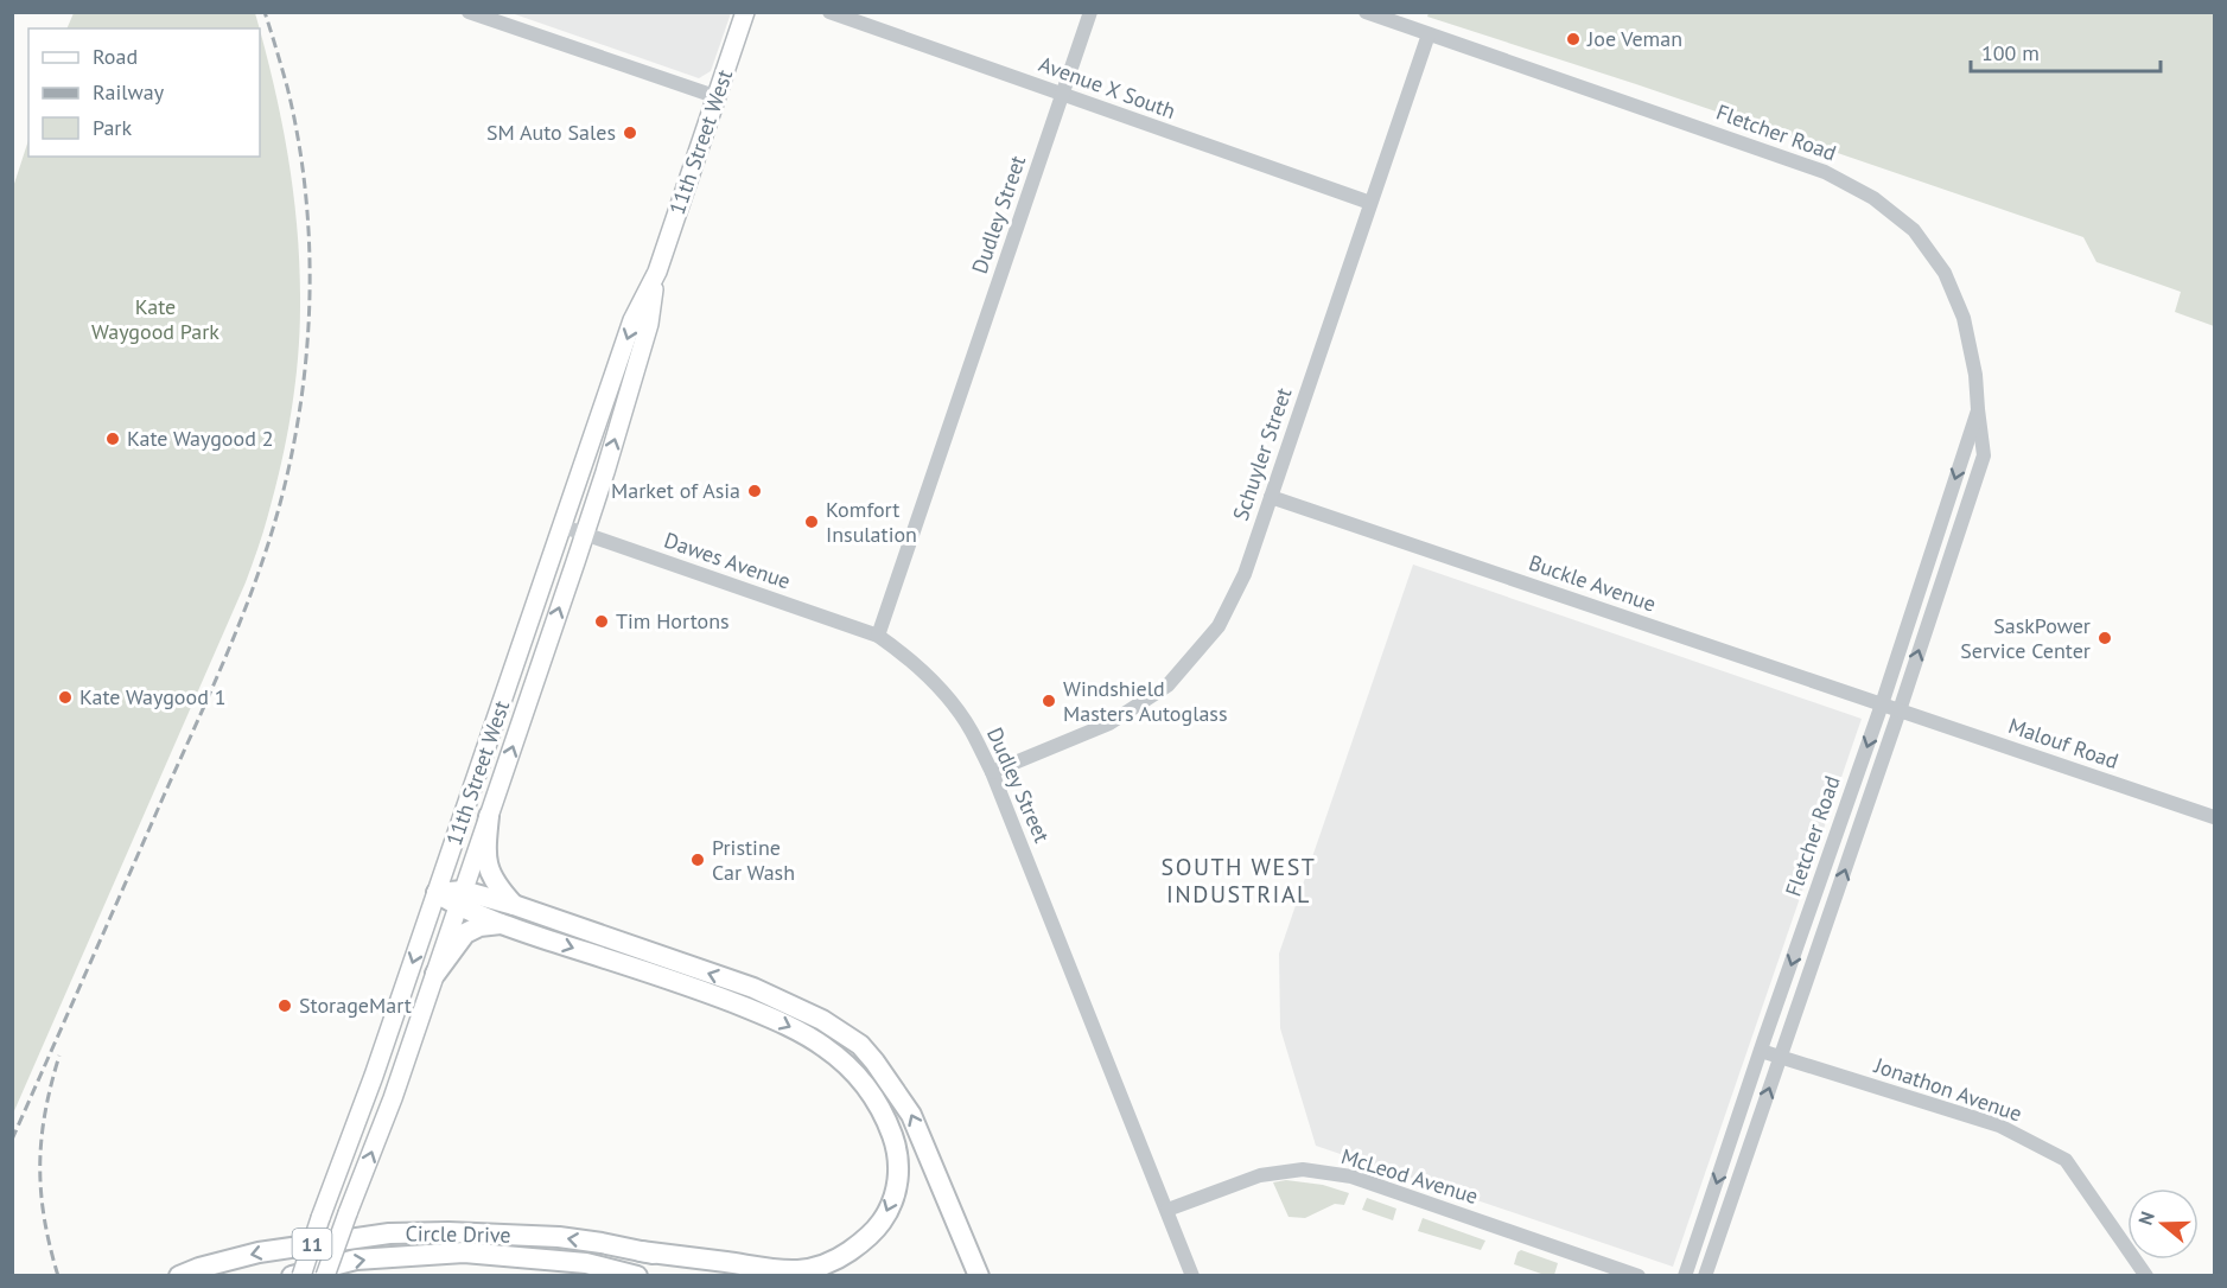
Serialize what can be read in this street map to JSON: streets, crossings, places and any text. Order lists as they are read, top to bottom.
{
  "streets": {
    "highway": ["Circle Drive", "11"],
    "main road": ["11th Street West"],
    "street": [
      "Avenue X South",
      "Fletcher Road",
      "Dudley Street",
      "Schuyler Street",
      "Dawes Avenue",
      "Buckle Avenue",
      "Malouf Road",
      "Jonathon Avenue",
      "McLeod Avenue"
    ]
  },
  "crossings": [
    ["Avenue X South", "Dudley Street"],
    ["Avenue X South", "Schuyler Street"],
    ["Fletcher Road", "Schuyler Street"],
    ["Fletcher Road", "Buckle Avenue"],
    ["Fletcher Road", "Malouf Road"],
    ["Fletcher Road", "Jonathon Avenue"],
    ["11th Street West", "Dawes Avenue"],
    ["Dudley Street", "Schuyler Street"],
    ["Dudley Street", "Dawes Avenue"],
    ["Dudley Street", "McLeod Avenue"],
    ["Schuyler Street", "Buckle Avenue"],
    ["Buckle Avenue", "Malouf Road"]
  ],
  "districts": ["SOUTH WEST INDUSTRIAL"],
  "parks": ["Kate Waygood Park"],
  "places": [
    "Joe Veman",
    "SM Auto Sales",
    "Kate Waygood 2",
    "Market of Asia",
    "Komfort Insulation",
    "Tim Hortons",
    "SaskPower Service Center",
    "Kate Waygood 1",
    "Windshield Masters Autoglass",
    "Pristine Car Wash",
    "StorageMart"
  ],
  "legend": ["Road", "Railway", "Park"],
  "scale_bar": "100 m",
  "north": "left"
}
